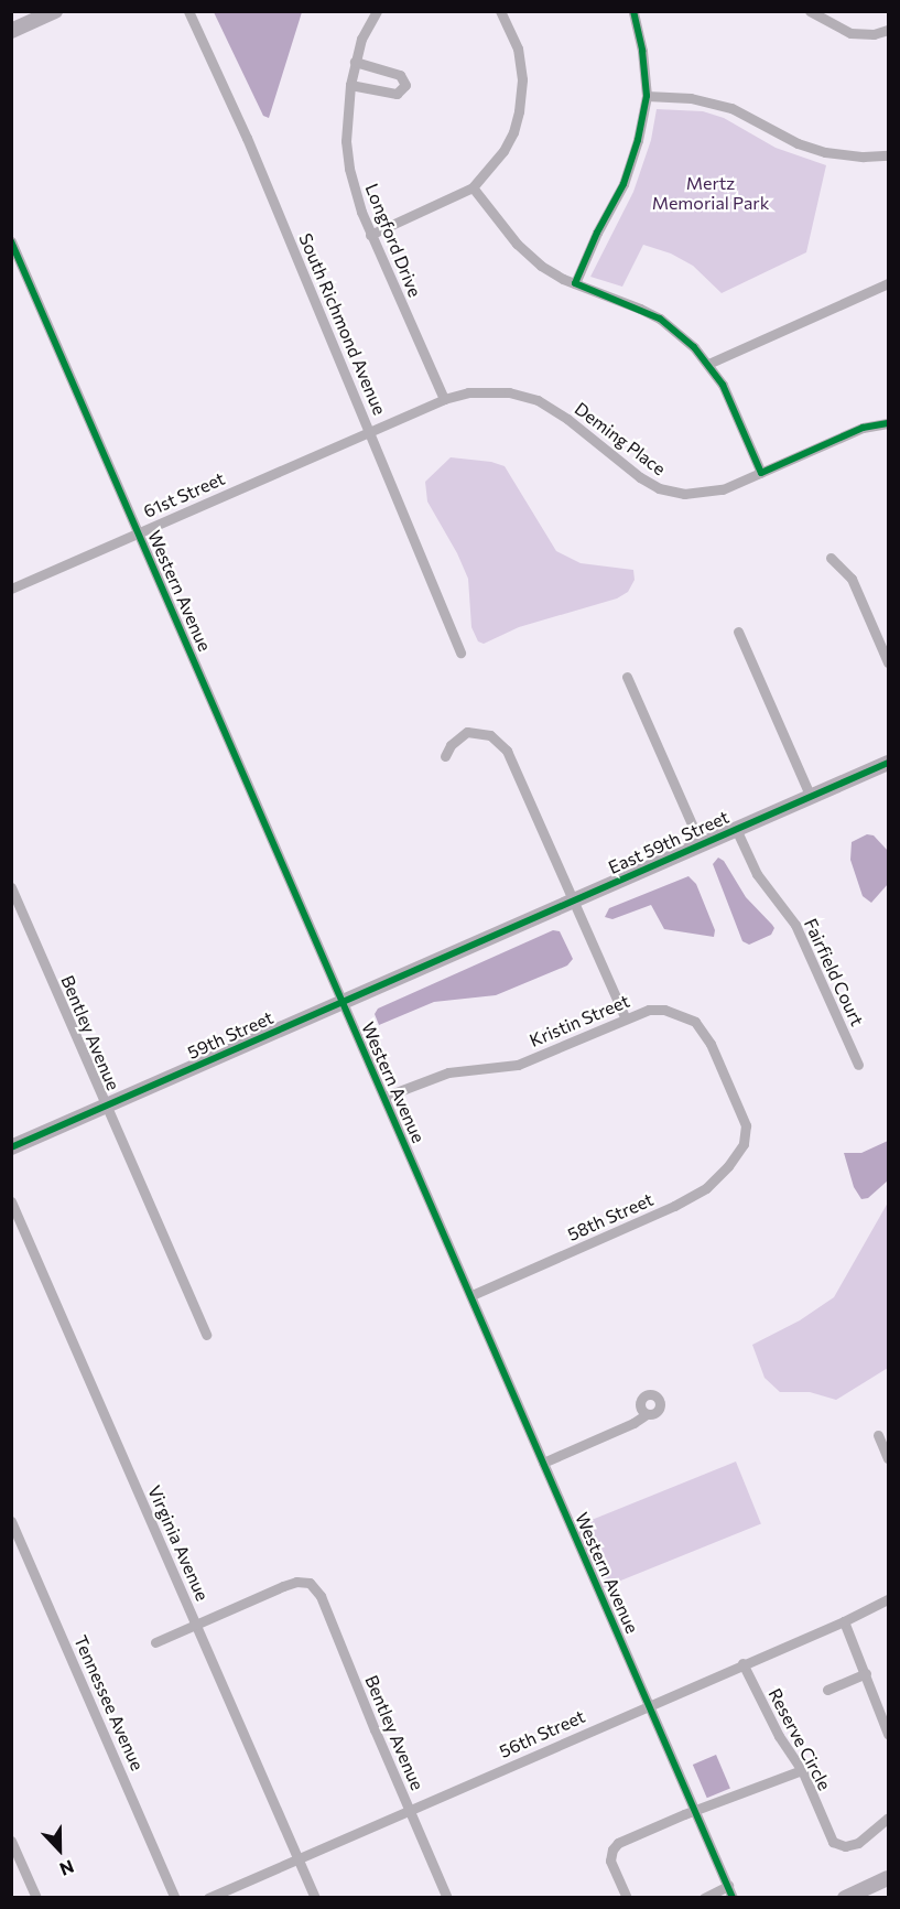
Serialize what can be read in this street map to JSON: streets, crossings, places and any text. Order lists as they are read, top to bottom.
{
  "streets": {
    "street": [
      "Longford Drive",
      "South Richmond Avenue",
      "Deming Place",
      "61st Street",
      "Western Avenue",
      "East 59th Street",
      "Fairfield Court",
      "Kristin Street",
      "Bentley Avenue",
      "59th Street",
      "58th Street",
      "Virginia Avenue",
      "Tennessee Avenue",
      "56th Street",
      "Reserve Circle"
    ]
  },
  "crossings": [
    ["Longford Drive", "Deming Place"],
    ["South Richmond Avenue", "Deming Place"],
    ["South Richmond Avenue", "61st Street"],
    ["Deming Place", "61st Street"],
    ["61st Street", "Western Avenue"],
    ["Western Avenue", "Kristin Street"],
    ["Western Avenue", "59th Street"],
    ["Western Avenue", "58th Street"],
    ["Western Avenue", "56th Street"],
    ["East 59th Street", "Fairfield Court"],
    ["East 59th Street", "59th Street"],
    ["Kristin Street", "58th Street"],
    ["Bentley Avenue", "59th Street"],
    ["Bentley Avenue", "Virginia Avenue"],
    ["Bentley Avenue", "56th Street"],
    ["Virginia Avenue", "56th Street"],
    ["56th Street", "Reserve Circle"]
  ],
  "parks": ["Mertz Memorial Park"],
  "north": "bottom"
}
